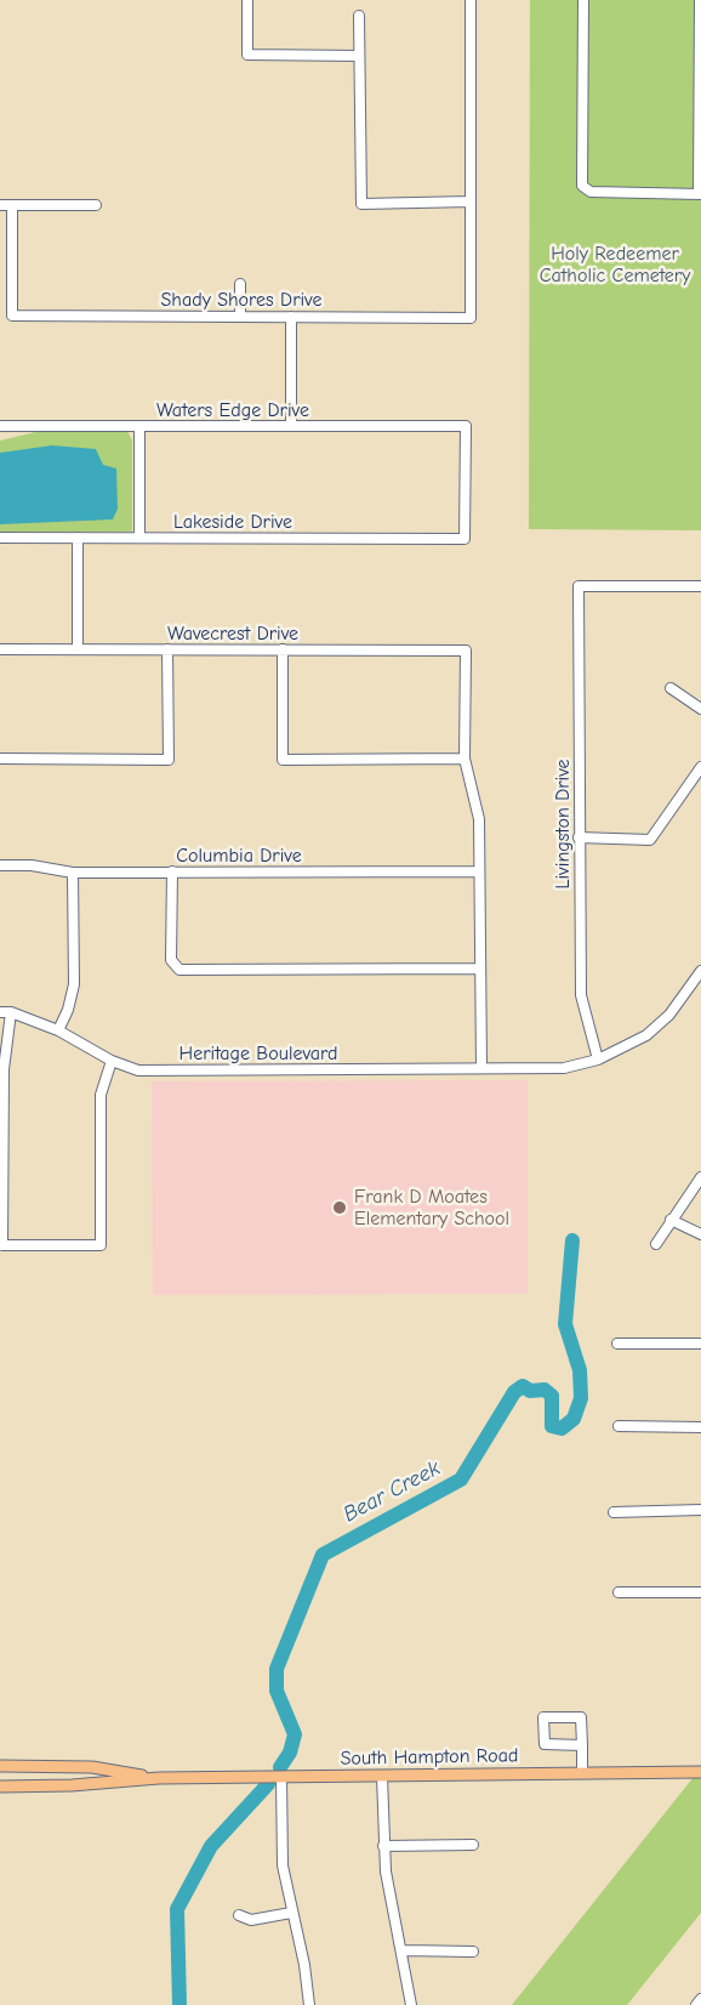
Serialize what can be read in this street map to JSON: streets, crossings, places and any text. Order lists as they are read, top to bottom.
{
  "streets": {
    "main road": ["South Hampton Road"],
    "street": [
      "Shady Shores Drive",
      "Waters Edge Drive",
      "Lakeside Drive",
      "Wavecrest Drive",
      "Livingston Drive",
      "Columbia Drive",
      "Heritage Boulevard"
    ]
  },
  "crossings": [
    ["Waters Edge Drive", "Lakeside Drive"],
    ["Livingston Drive", "Heritage Boulevard"]
  ],
  "water": ["Bear Creek"],
  "parks": ["Holy Redeemer Catholic Cemetery"],
  "places": ["Frank D Moates Elementary School"]
}
